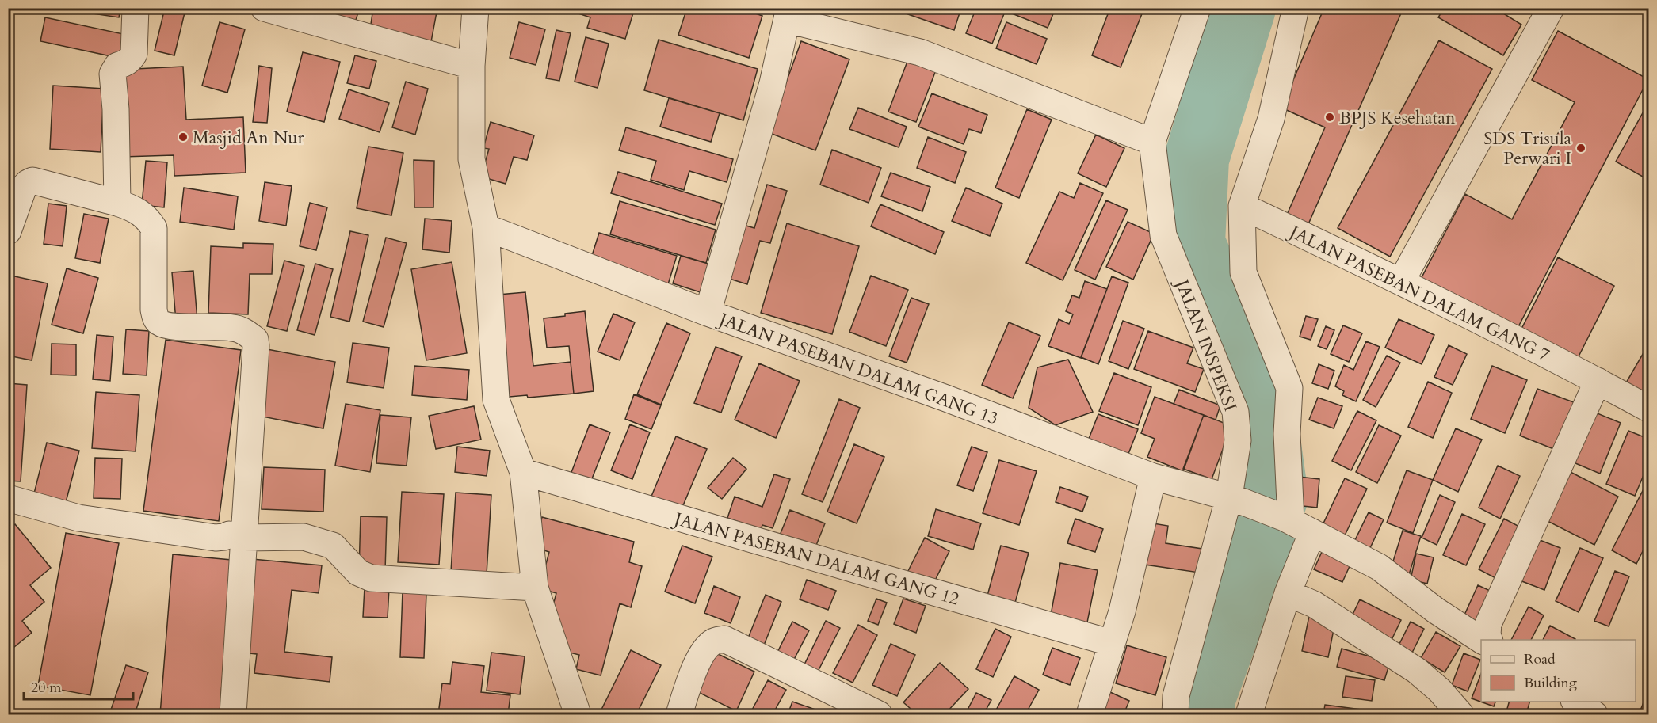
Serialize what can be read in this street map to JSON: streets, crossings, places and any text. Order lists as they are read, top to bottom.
{
  "streets": {
    "street": [
      "JALAN PASEBAN DALAM GANG 7",
      "JALAN INSPEKSI",
      "JALAN PASEBAN DALAM GANG 13",
      "JALAN PASEBAN DALAM GANG 12"
    ]
  },
  "crossings": [
    ["JALAN INSPEKSI", "JALAN PASEBAN DALAM GANG 13"]
  ],
  "places": ["BPJS Kesehatan", "Masjid An Nur", "SDS Trisula Perwari I"],
  "legend": ["Road", "Building"],
  "scale_bar": "20 m"
}
